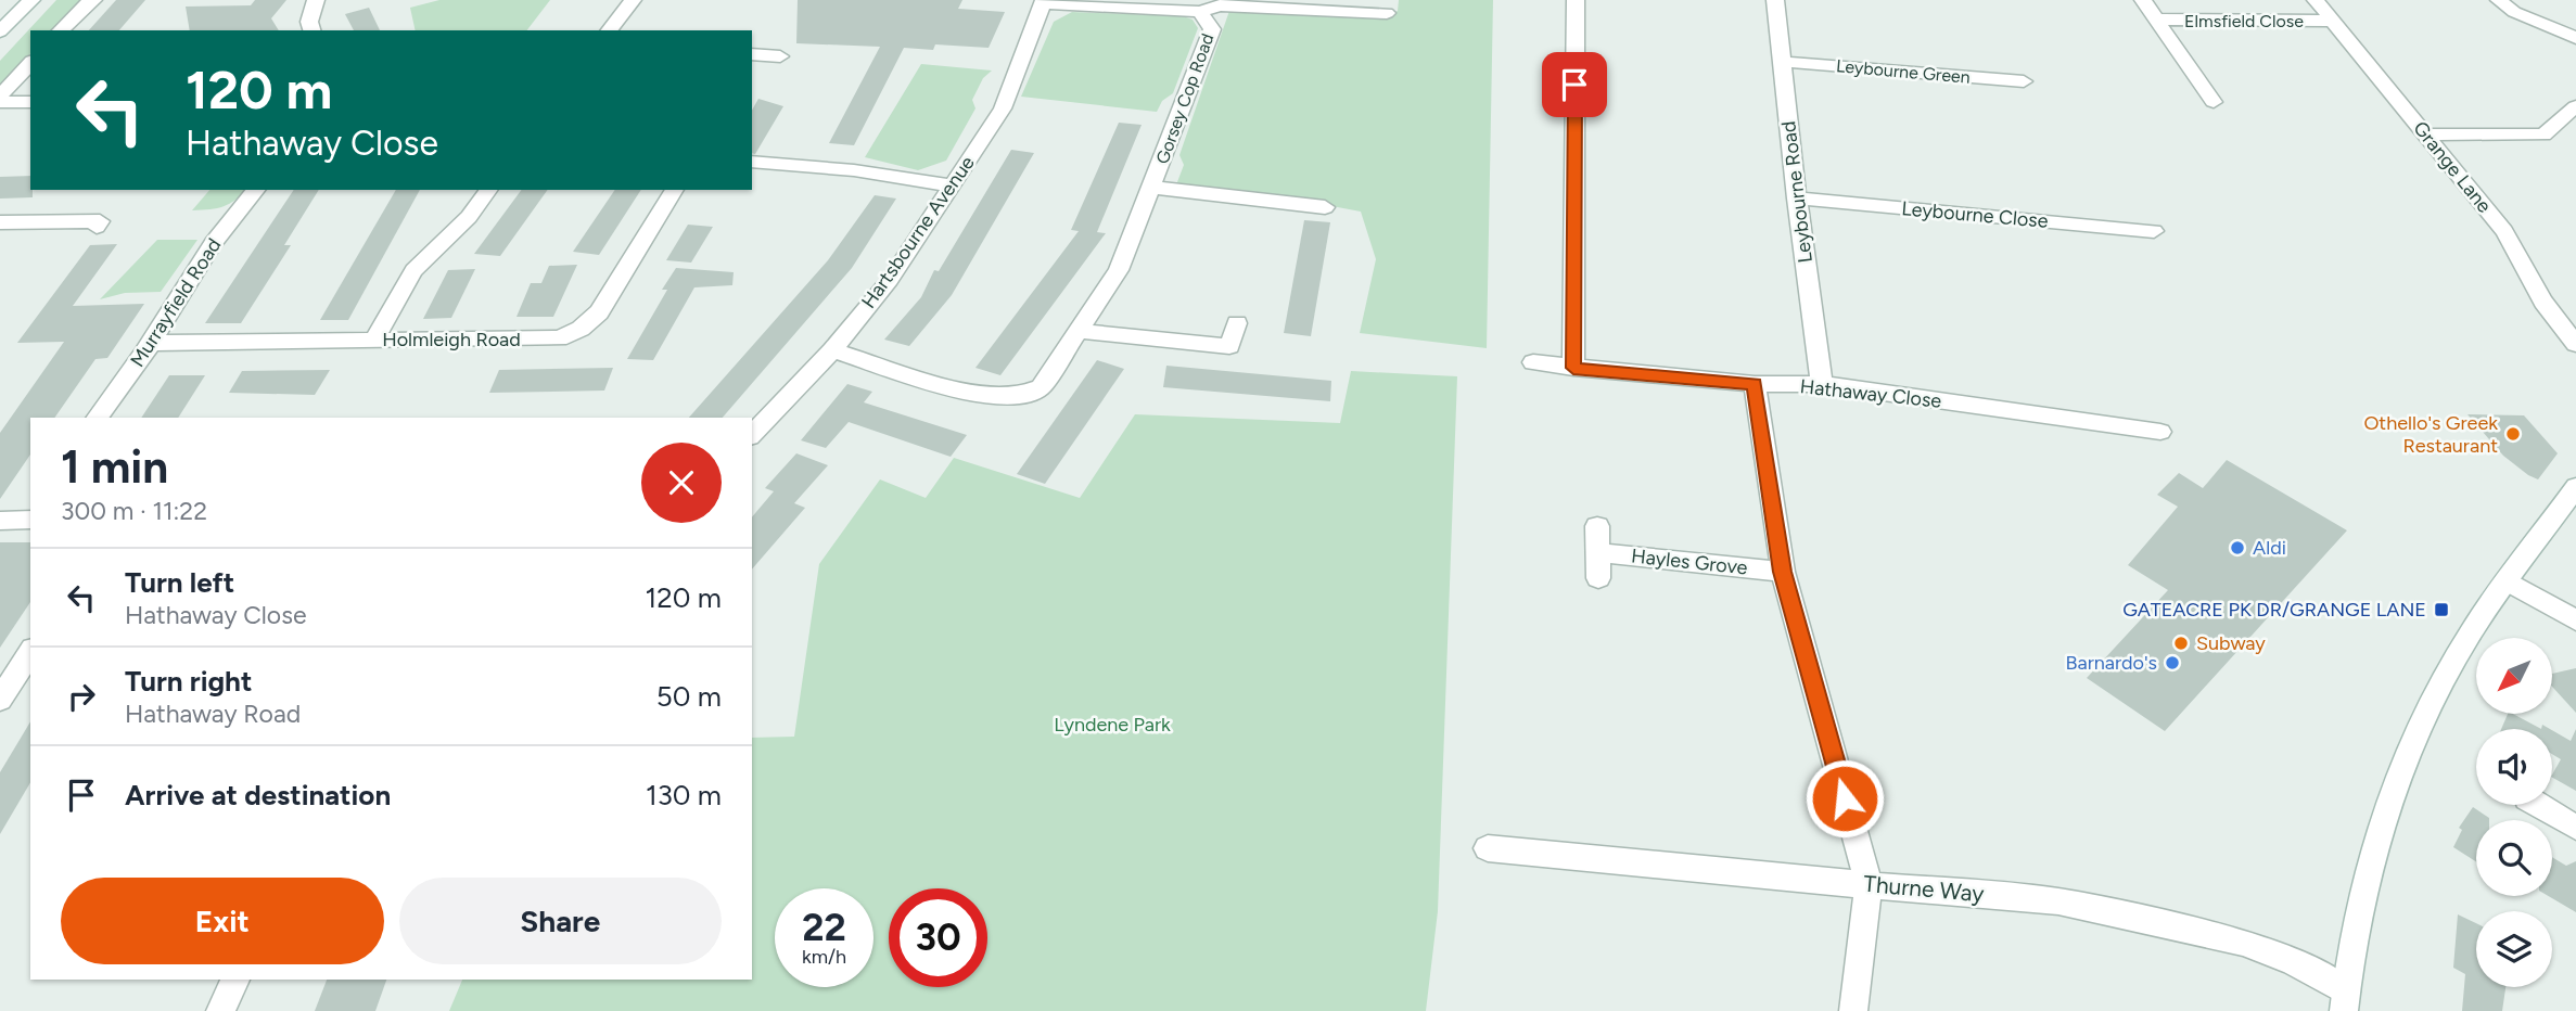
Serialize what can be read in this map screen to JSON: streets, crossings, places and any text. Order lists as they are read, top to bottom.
{
  "streets": {
    "street": [
      "Elmsfield Close",
      "Leybourne Green",
      "Gorsey Cop Road",
      "Grange Lane",
      "Leybourne Road",
      "Leybourne Close",
      "Hartsbourne Avenue",
      "Murrayfield Road",
      "Holmleigh Road",
      "Hathaway Close",
      "Hayles Grove",
      "Thurne Way"
    ]
  },
  "crossings": [
    ["Elmsfield Close", "Grange Lane"],
    ["Leybourne Green", "Leybourne Road"],
    ["Gorsey Cop Road", "Hartsbourne Avenue"],
    ["Leybourne Road", "Leybourne Close"],
    ["Leybourne Road", "Hathaway Close"],
    ["Murrayfield Road", "Holmleigh Road"]
  ],
  "parks": ["Lyndene Park"],
  "places": {
    "other": [
      "Othello's Greek Restaurant",
      "Aldi",
      "Subway",
      "Barnardo's"
    ],
    "transit": ["GATEACRE PK DR/GRANGE LANE"]
  },
  "north": "bottom left",
  "page": {
    "turn": ["120 m", "Hathaway Close"],
    "heading": ["1 min", "300 m · 11:22"],
    "list": [
      {
        "name": "Turn left",
        "note": "Hathaway Close",
        "value": "120 m"
      },
      {
        "name": "Turn right",
        "note": "Hathaway Road",
        "value": "50 m"
      },
      {
        "name": "Arrive at destination",
        "value": "130 m"
      }
    ],
    "buttons": ["Exit", "Share"],
    "speed": "22 km/h",
    "limit": "30"
  }
}
